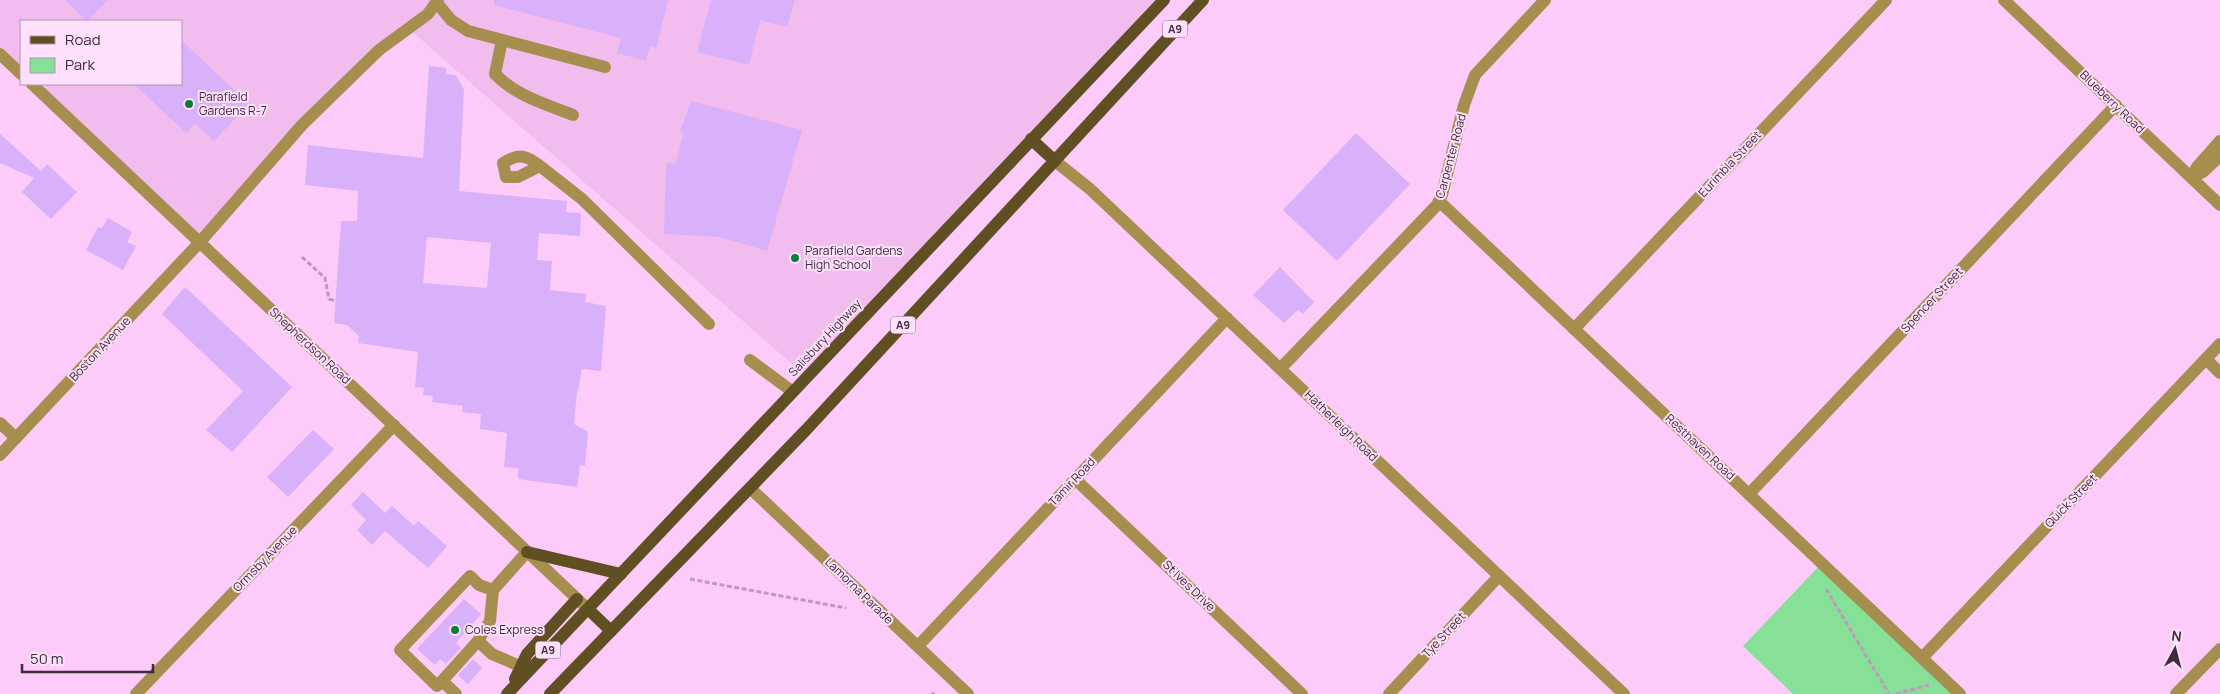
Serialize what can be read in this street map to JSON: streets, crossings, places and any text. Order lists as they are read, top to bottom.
{
  "streets": {
    "main road": ["A9", "Salisbury Highway"],
    "street": [
      "Blueberry Road",
      "Carpenter Road",
      "Eurimbla Street",
      "Spencer Street",
      "Shepherdson Road",
      "Boston Avenue",
      "Hatherleigh Road",
      "Resthaven Road",
      "Tamir Road",
      "Quick Street",
      "Ormsby Avenue",
      "St Ives Drive",
      "Lamorna Parade",
      "Tye Street"
    ]
  },
  "crossings": [
    ["A9", "Hatherleigh Road"],
    ["A9", "Lamorna Parade"],
    ["Blueberry Road", "Spencer Street"],
    ["Carpenter Road", "Hatherleigh Road"],
    ["Carpenter Road", "Resthaven Road"],
    ["Eurimbla Street", "Resthaven Road"],
    ["Spencer Street", "Resthaven Road"],
    ["Salisbury Highway", "Shepherdson Road"],
    ["Shepherdson Road", "Boston Avenue"],
    ["Shepherdson Road", "Ormsby Avenue"],
    ["Hatherleigh Road", "Tamir Road"],
    ["Hatherleigh Road", "Tye Street"],
    ["Resthaven Road", "Quick Street"],
    ["Tamir Road", "St Ives Drive"],
    ["Tamir Road", "Lamorna Parade"]
  ],
  "places": ["Parafield Gardens R-7", "Parafield Gardens High School", "Coles Express"],
  "legend": ["Road", "Park"],
  "scale_bar": "50 m",
  "north": "top"
}
